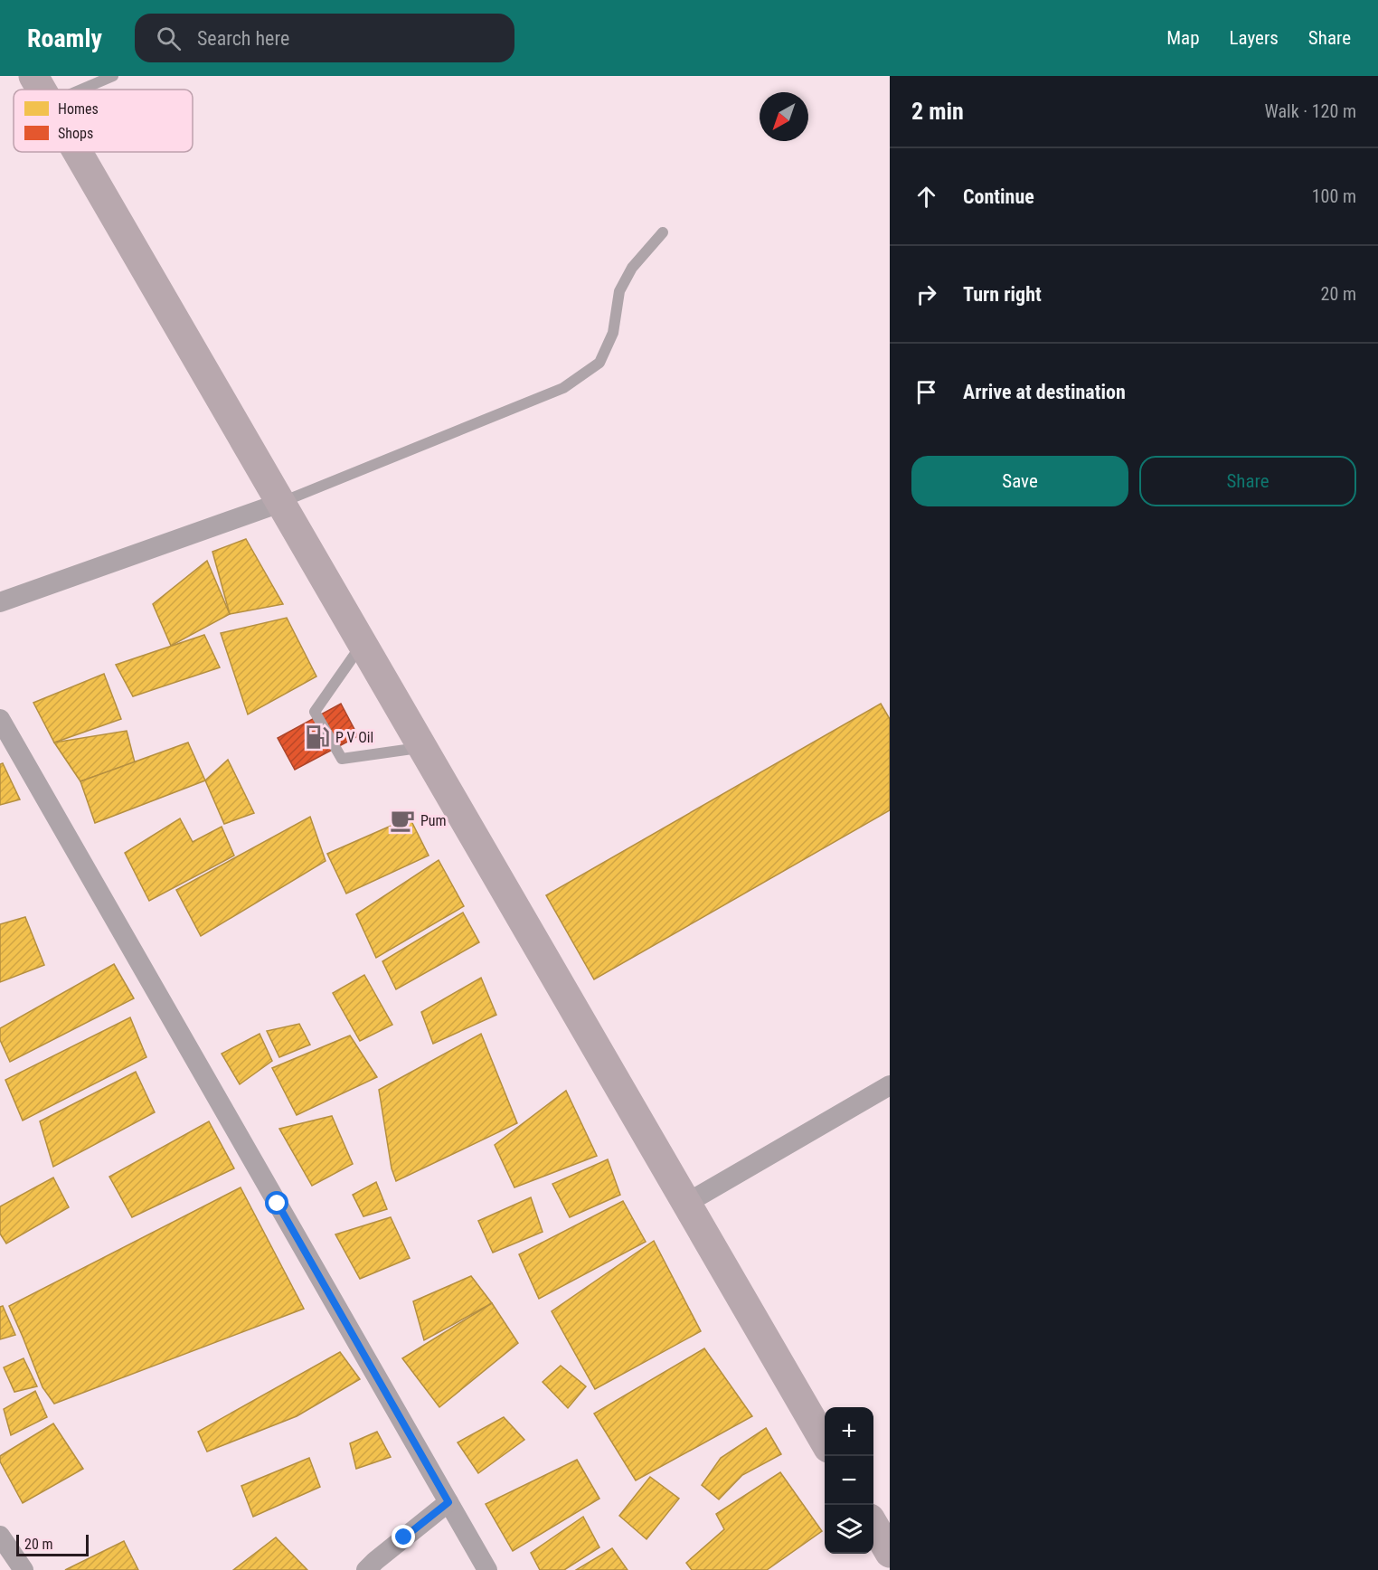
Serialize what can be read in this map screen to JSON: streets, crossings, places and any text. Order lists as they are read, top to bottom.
{
  "places": {
    "fuel station": ["P V Oil"],
    "cafe": ["Pum"]
  },
  "legend": ["Homes", "Shops"],
  "scale_bar": "20 m",
  "north": "bottom left",
  "page": {
    "header": "Roamly",
    "search": "Search here",
    "nav": ["Map", "Layers", "Share"],
    "heading": ["2 min", "Walk · 120 m"],
    "list": [
      ["Continue", "100 m"],
      ["Turn right", "20 m"],
      "Arrive at destination"
    ],
    "buttons": ["Save", "Share"],
    "map_buttons": ["+", "−"],
    "scale": "20 m"
  }
}
